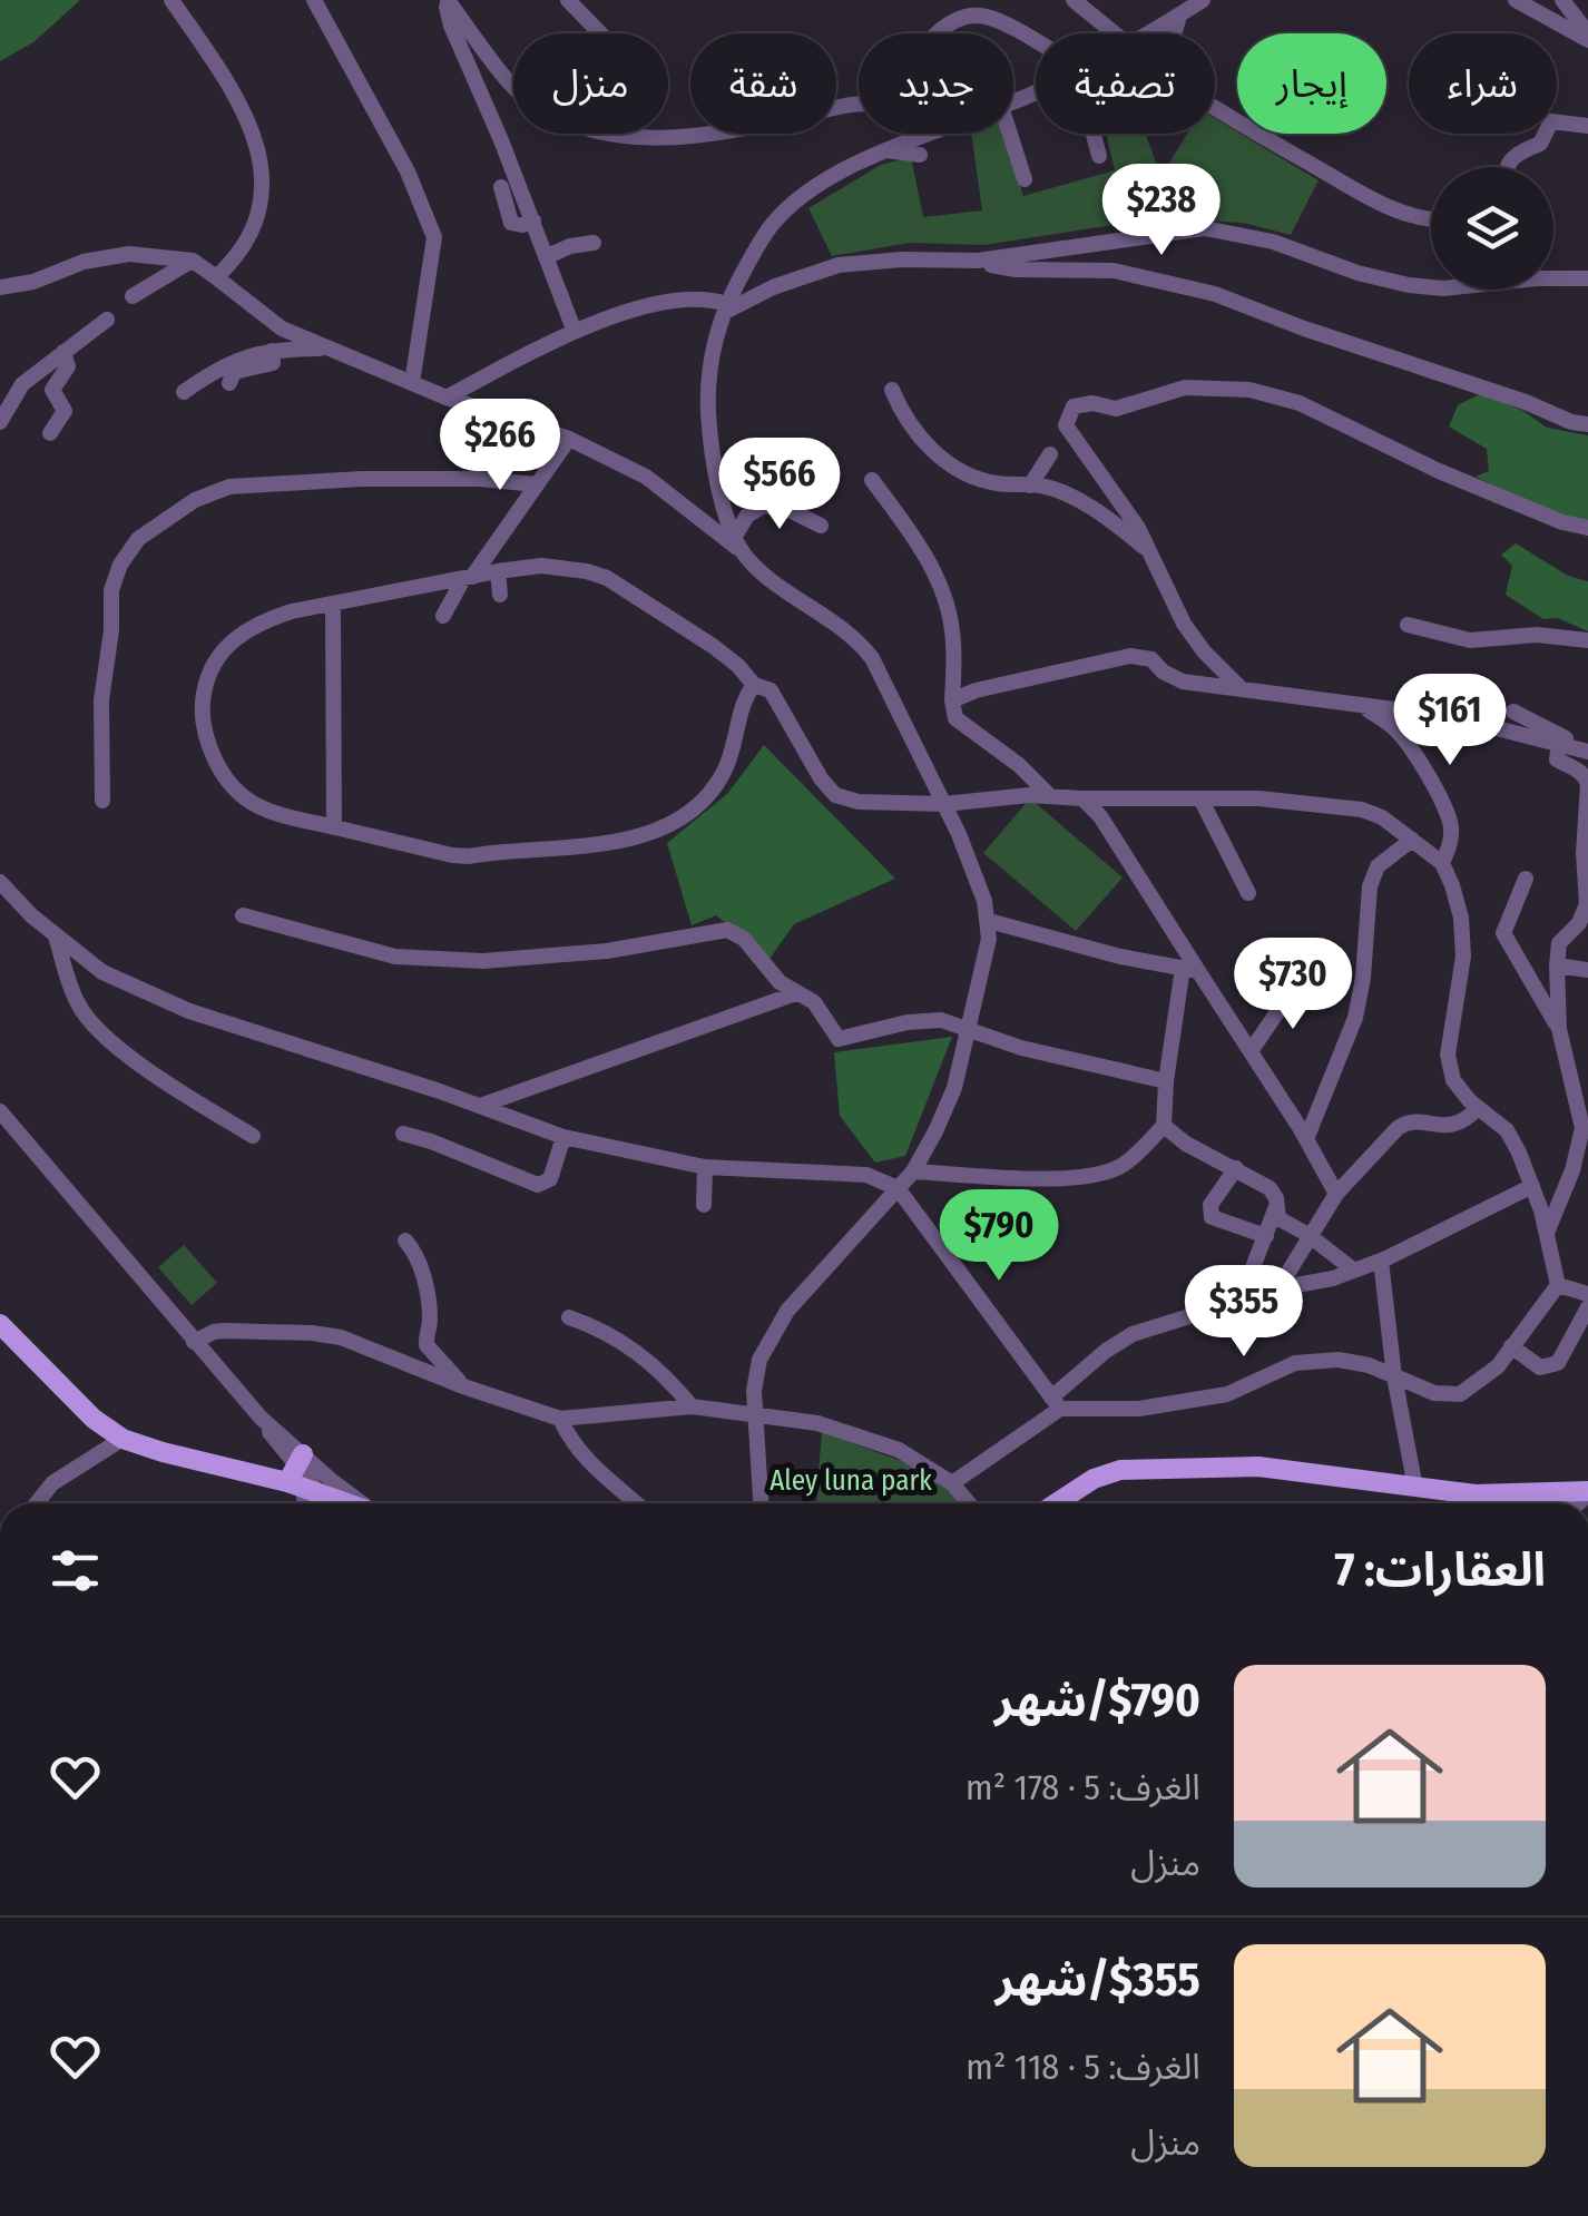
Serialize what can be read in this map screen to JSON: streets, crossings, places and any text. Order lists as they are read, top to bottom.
{
  "parks": ["Aley luna park"],
  "page": {
    "chip": [
      "شراء",
      "إيجار",
      "تصفية",
      "جديد",
      "شقة",
      "منزل"
    ],
    "price": [
      "$238",
      "$266",
      "$566",
      "$161",
      "$730",
      "$790",
      "$355"
    ],
    "heading": "العقارات: 7",
    "list": [
      {
        "name": "$790/شهر",
        "note": "الغرف: 5 · 178 m² · منزل"
      },
      {
        "name": "$355/شهر",
        "note": "الغرف: 5 · 118 m² · منزل"
      }
    ]
  }
}
